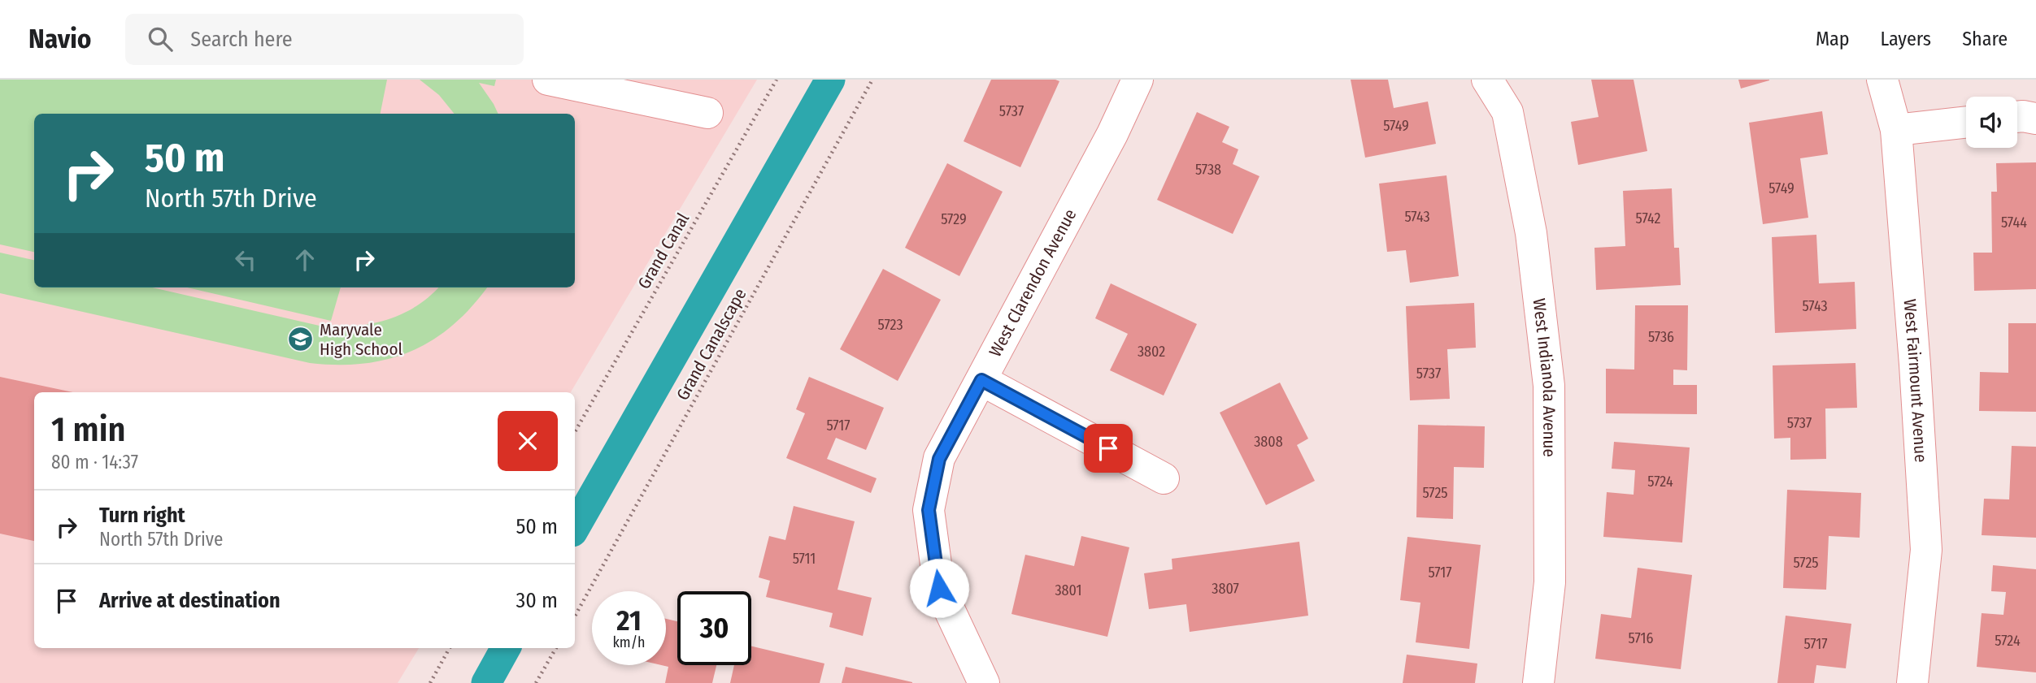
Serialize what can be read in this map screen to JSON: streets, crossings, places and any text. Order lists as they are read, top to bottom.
{
  "streets": {
    "street": ["West Clarendon Avenue", "West Indianola Avenue", "West Fairmount Avenue"],
    "path": ["Grand Canal", "Grand Canalscape"]
  },
  "places": {
    "school or university": ["Maryvale High School"]
  },
  "house_numbers": [
    "5737",
    "5749",
    "5738",
    "5749",
    "5743",
    "5742",
    "5729",
    "5744",
    "5743",
    "5723",
    "5736",
    "3802",
    "5737",
    "5737",
    "5717",
    "3808",
    "5724",
    "5725",
    "5711",
    "5725",
    "5717",
    "3807",
    "3801",
    "5716",
    "5724",
    "5717"
  ],
  "page": {
    "header": "Navio",
    "search": "Search here",
    "nav": ["Map", "Layers", "Share"],
    "turn": ["50 m", "North 57th Drive"],
    "heading": ["1 min", "80 m · 14:37"],
    "list": [
      {
        "name": "Turn right",
        "note": "North 57th Drive",
        "value": "50 m"
      },
      {
        "name": "Arrive at destination",
        "value": "30 m"
      }
    ],
    "speed": "21 km/h",
    "limit": "30"
  }
}
